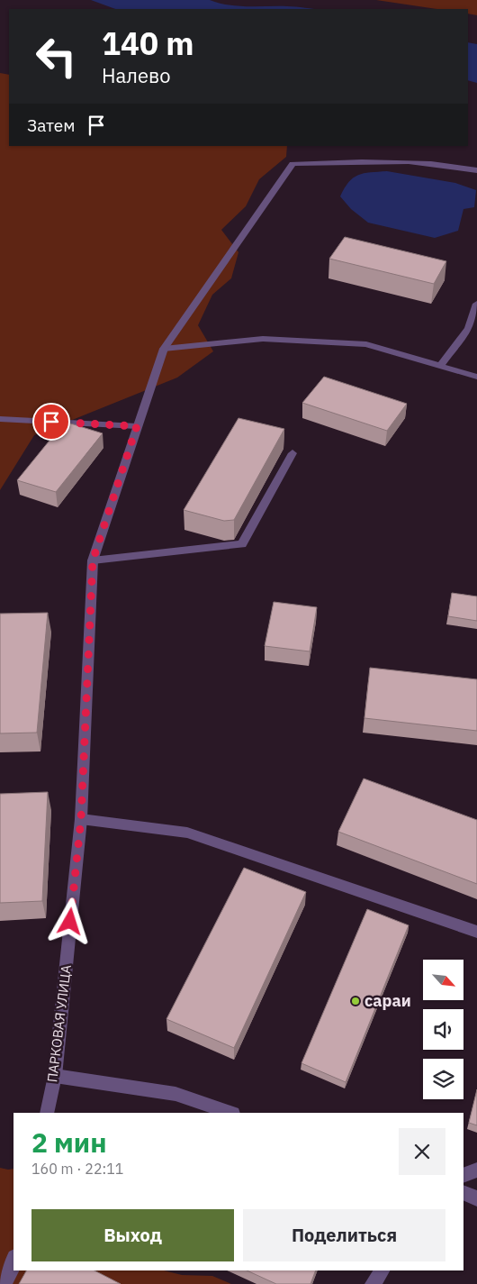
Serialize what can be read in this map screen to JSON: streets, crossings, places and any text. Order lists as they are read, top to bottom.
{
  "streets": {
    "street": ["ПАРКОВАЯ УЛИЦА"]
  },
  "places": ["сараи"],
  "north": "bottom right",
  "page": {
    "turn": ["140 m", "Налево"],
    "then": "Затем",
    "heading": ["2 мин", "160 m · 22:11"],
    "buttons": ["Выход", "Поделиться"]
  }
}
